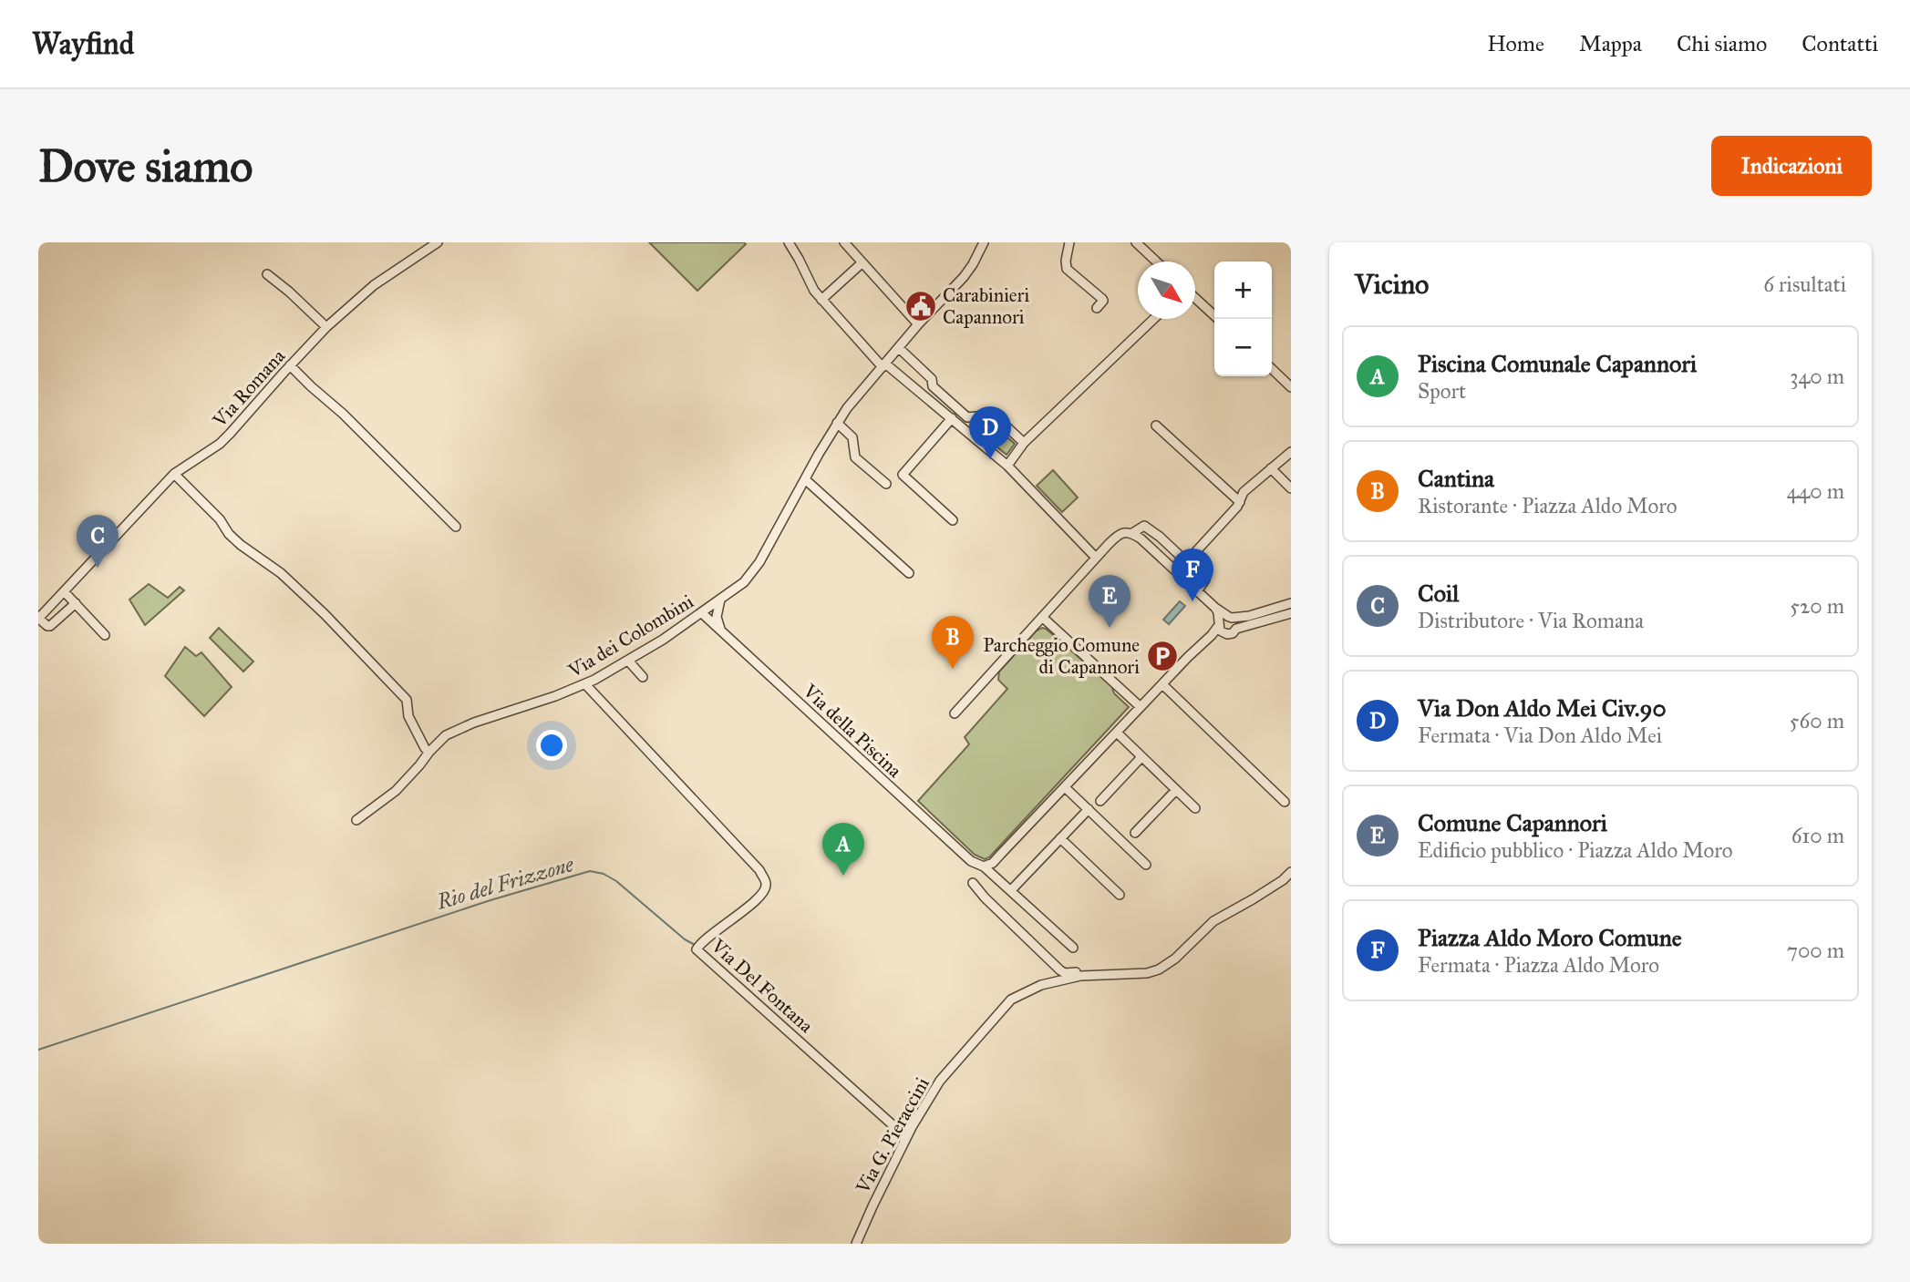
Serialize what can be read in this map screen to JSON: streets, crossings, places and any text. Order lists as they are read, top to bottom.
{
  "streets": {
    "street": [
      "Via Romana",
      "Via dei Colombini",
      "Via della Piscina",
      "Via Del Fontana",
      "Via G. Pieraccini"
    ]
  },
  "crossings": [
    ["Via dei Colombini", "Via della Piscina"],
    ["Via dei Colombini", "Via Del Fontana"],
    ["Via Del Fontana", "Via G. Pieraccini"]
  ],
  "water": ["Rio del Frizzone"],
  "places": {
    "public building": ["Carabinieri Capannori"],
    "parking": ["Parcheggio Comune di Capannori"]
  },
  "north": "bottom right",
  "page": {
    "header": "Wayfind",
    "nav": [
      "Home",
      "Mappa",
      "Chi siamo",
      "Contatti"
    ],
    "buttons": "Indicazioni",
    "title": "Dove siamo",
    "heading": ["Vicino", "6 risultati"],
    "map_buttons": ["+", "−"],
    "list": [
      {
        "mark": "A",
        "name": "Piscina Comunale Capannori",
        "note": "Sport",
        "value": "340 m"
      },
      {
        "mark": "B",
        "name": "Cantina",
        "note": "Ristorante · Piazza Aldo Moro",
        "value": "440 m"
      },
      {
        "mark": "C",
        "name": "Coil",
        "note": "Distributore · Via Romana",
        "value": "520 m"
      },
      {
        "mark": "D",
        "name": "Via Don Aldo Mei Civ.90",
        "note": "Fermata · Via Don Aldo Mei",
        "value": "560 m"
      },
      {
        "mark": "E",
        "name": "Comune Capannori",
        "note": "Edificio pubblico · Piazza Aldo Moro",
        "value": "610 m"
      },
      {
        "mark": "F",
        "name": "Piazza Aldo Moro Comune",
        "note": "Fermata · Piazza Aldo Moro",
        "value": "700 m"
      }
    ],
    "pins": [
      "D",
      "C",
      "F",
      "E",
      "B",
      "A"
    ]
  }
}
